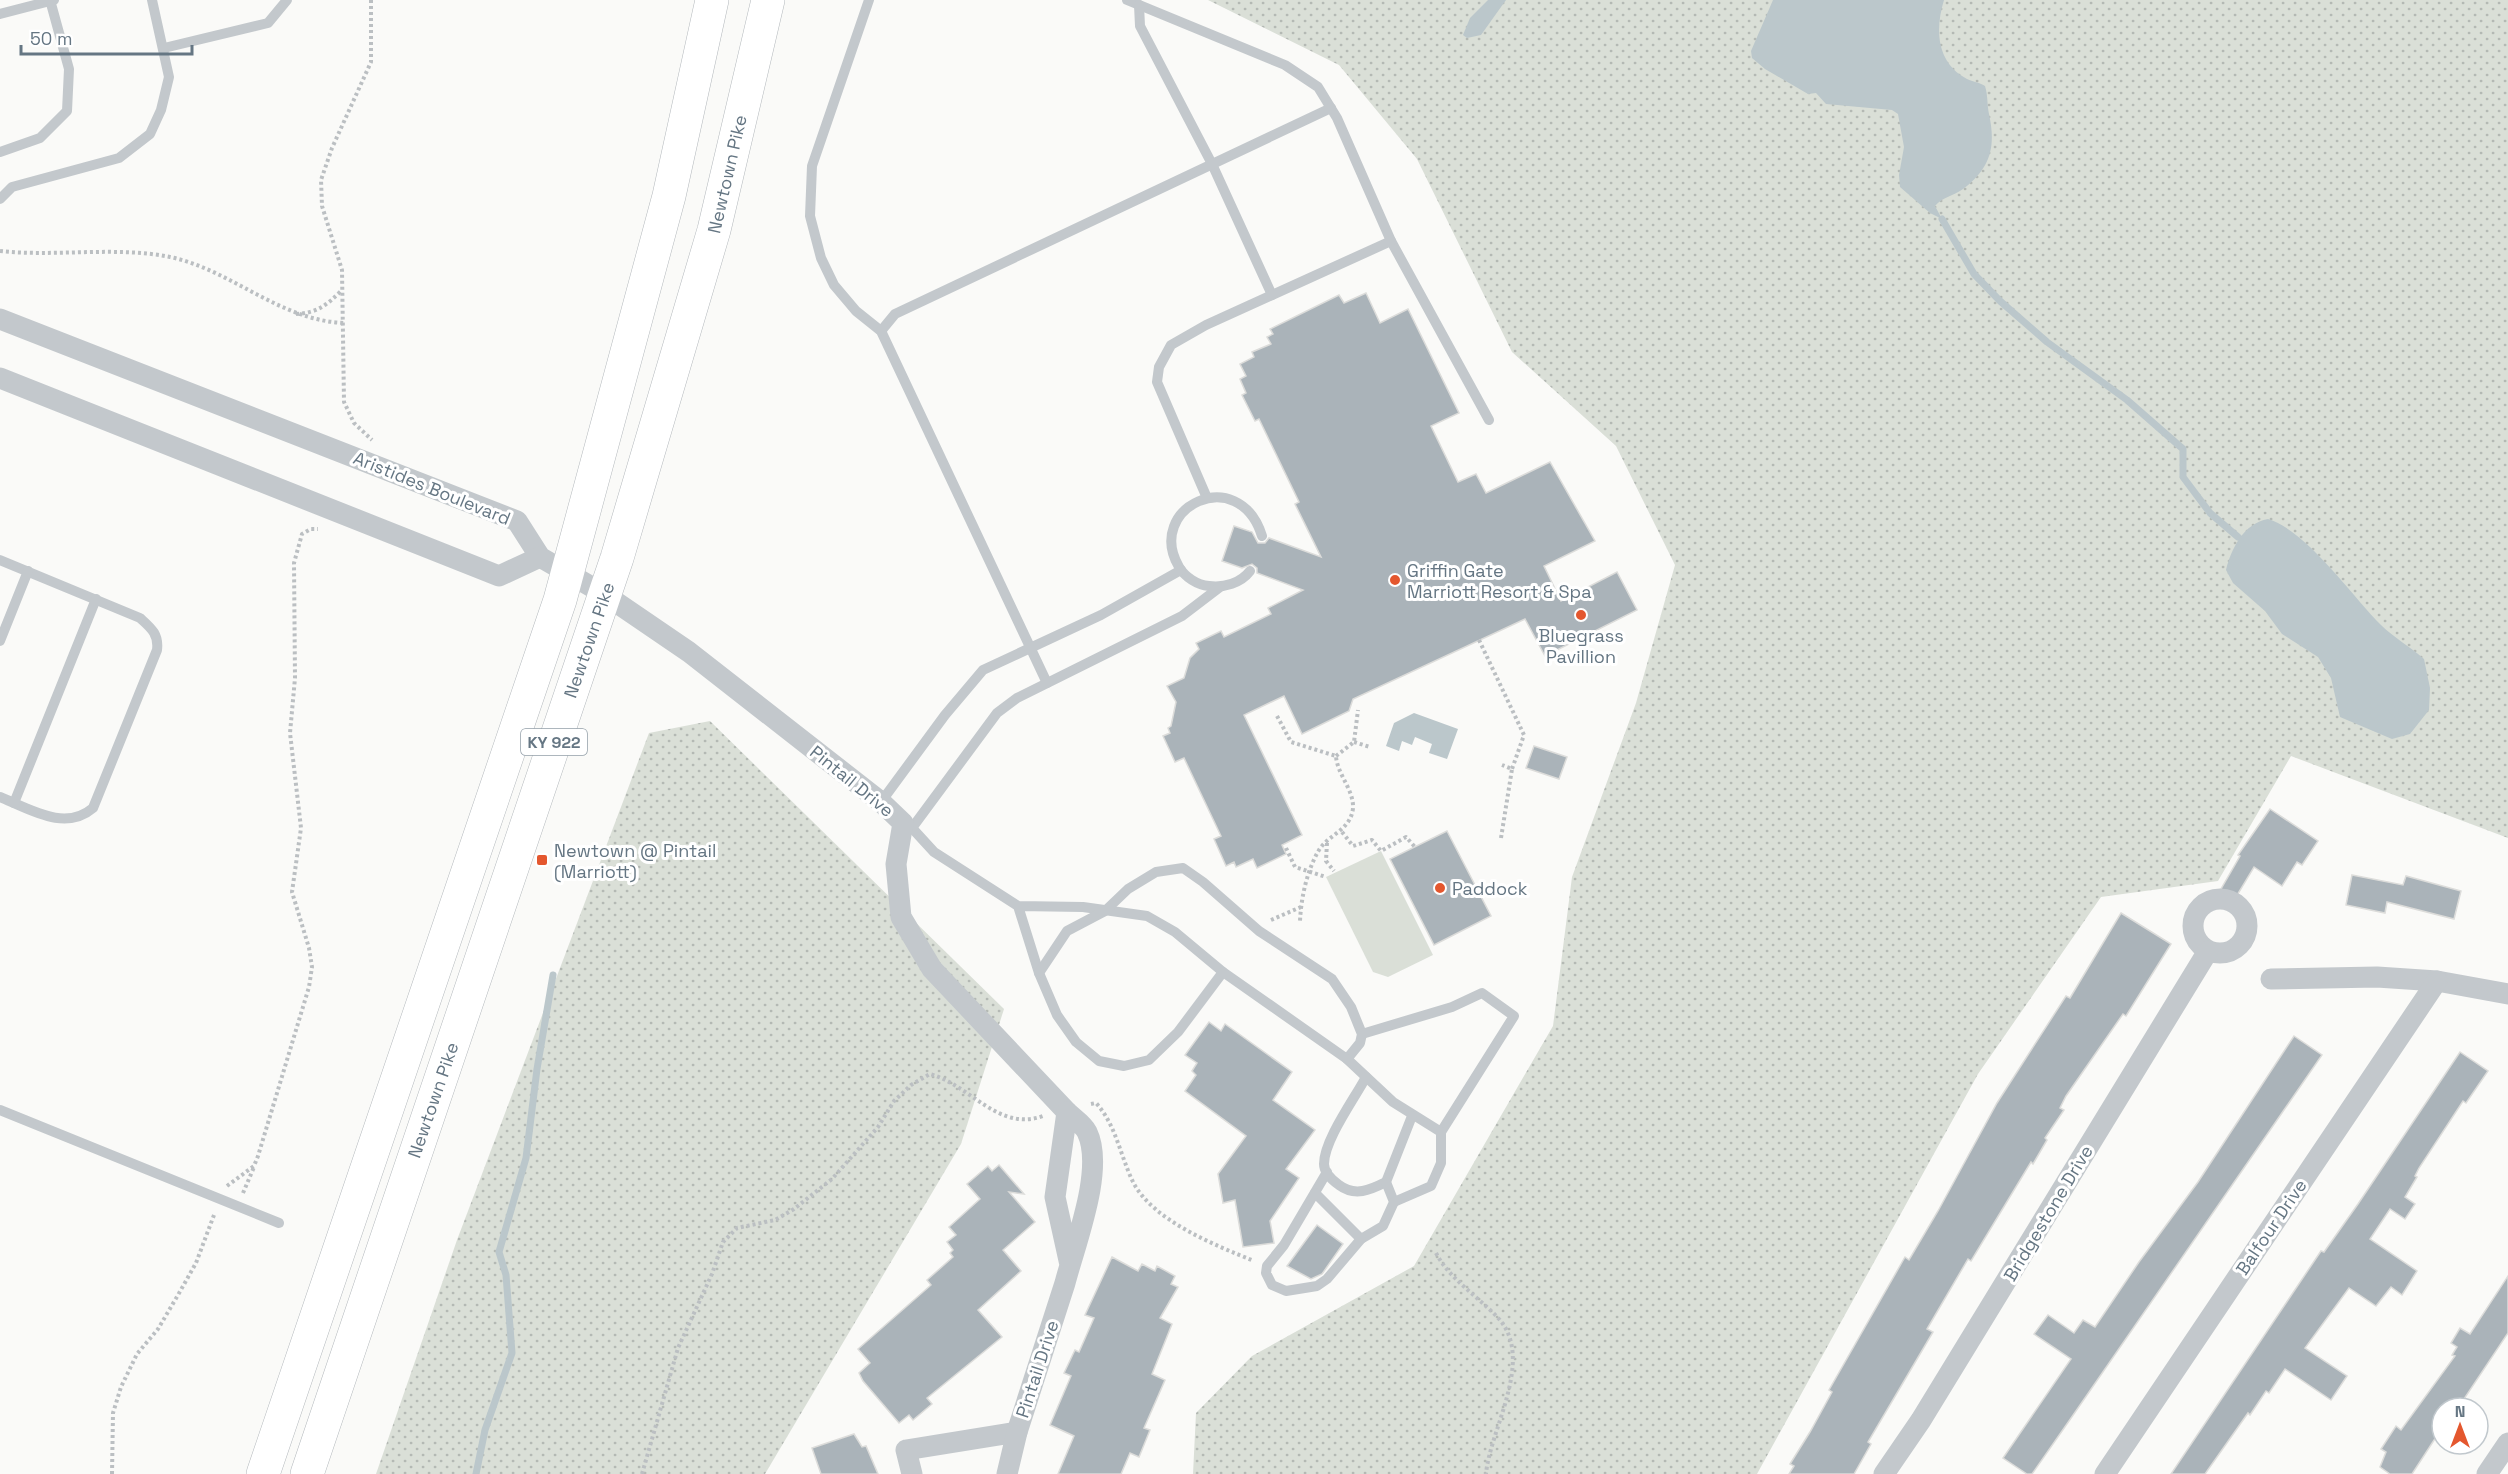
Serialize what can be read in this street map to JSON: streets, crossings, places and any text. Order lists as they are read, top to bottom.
{
  "streets": {
    "highway": ["Newtown Pike", "KY 922"],
    "street": [
      "Aristides Boulevard",
      "Pintail Drive",
      "Bridgestone Drive",
      "Balfour Drive"
    ]
  },
  "crossings": [
    ["Newtown Pike", "Pintail Drive"],
    ["Aristides Boulevard", "KY 922"],
    ["Aristides Boulevard", "Pintail Drive"],
    ["KY 922", "Pintail Drive"]
  ],
  "places": {
    "other": ["Griffin Gate Marriott Resort & Spa", "Bluegrass Pavillion", "Paddock"],
    "transit": ["Newtown @ Pintail (Marriott)"]
  },
  "scale_bar": "50 m",
  "north": "top"
}
